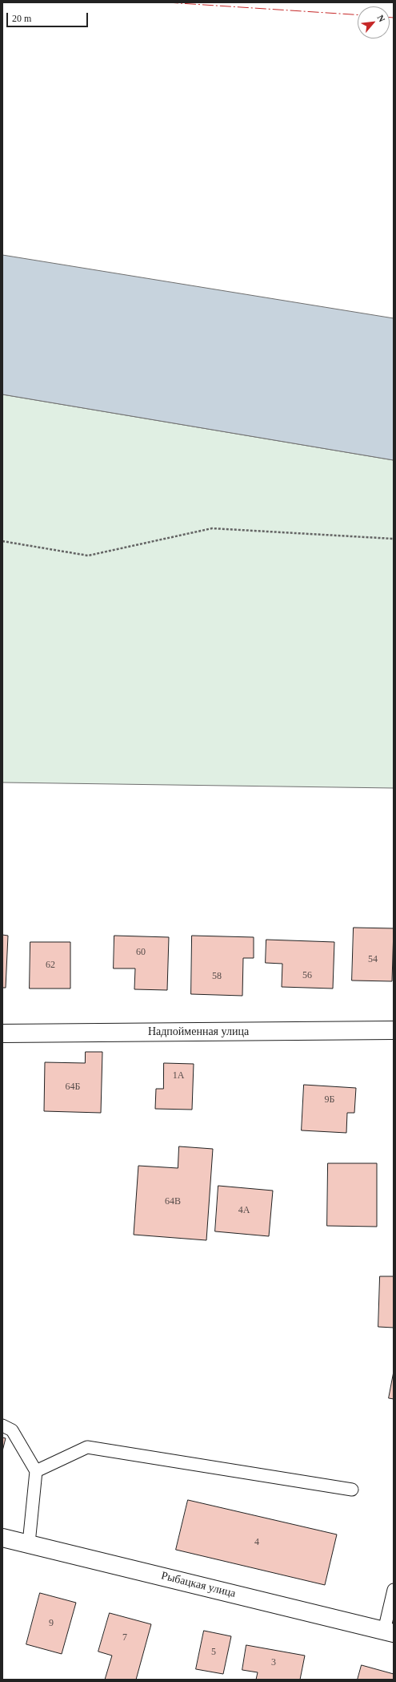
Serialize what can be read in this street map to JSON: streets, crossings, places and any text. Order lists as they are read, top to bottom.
{
  "streets": {
    "street": ["Надпойменная улица", "Рыбацкая улица"]
  },
  "house_numbers": [
    "60",
    "54",
    "62",
    "56",
    "58",
    "1А",
    "64Б",
    "9Б",
    "64В",
    "4А",
    "4",
    "9",
    "7",
    "5",
    "3"
  ],
  "scale_bar": "20 m",
  "north": "top right"
}
